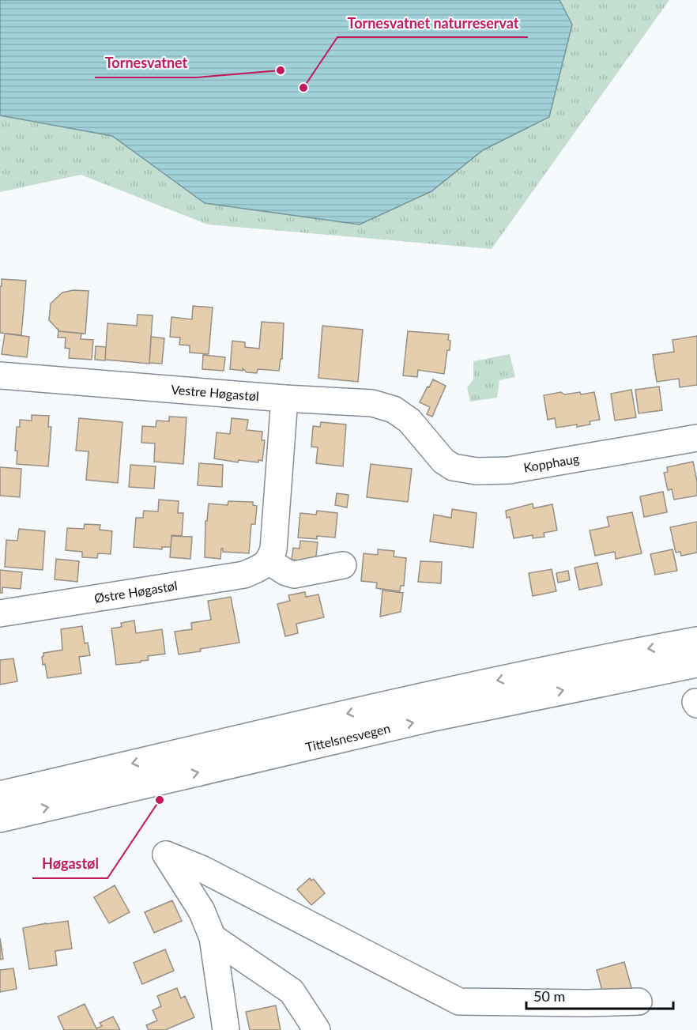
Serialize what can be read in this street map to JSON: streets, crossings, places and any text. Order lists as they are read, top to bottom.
{
  "streets": {
    "street": [
      "Vestre Høgastøl",
      "Kopphaug",
      "Østre Høgastøl",
      "Tittelsnesvegen"
    ]
  },
  "crossings": [
    ["Vestre Høgastøl", "Kopphaug"]
  ],
  "places": ["Tornesvatnet", "Tornesvatnet naturreservat", "Høgastøl"],
  "scale_bar": "50 m"
}
